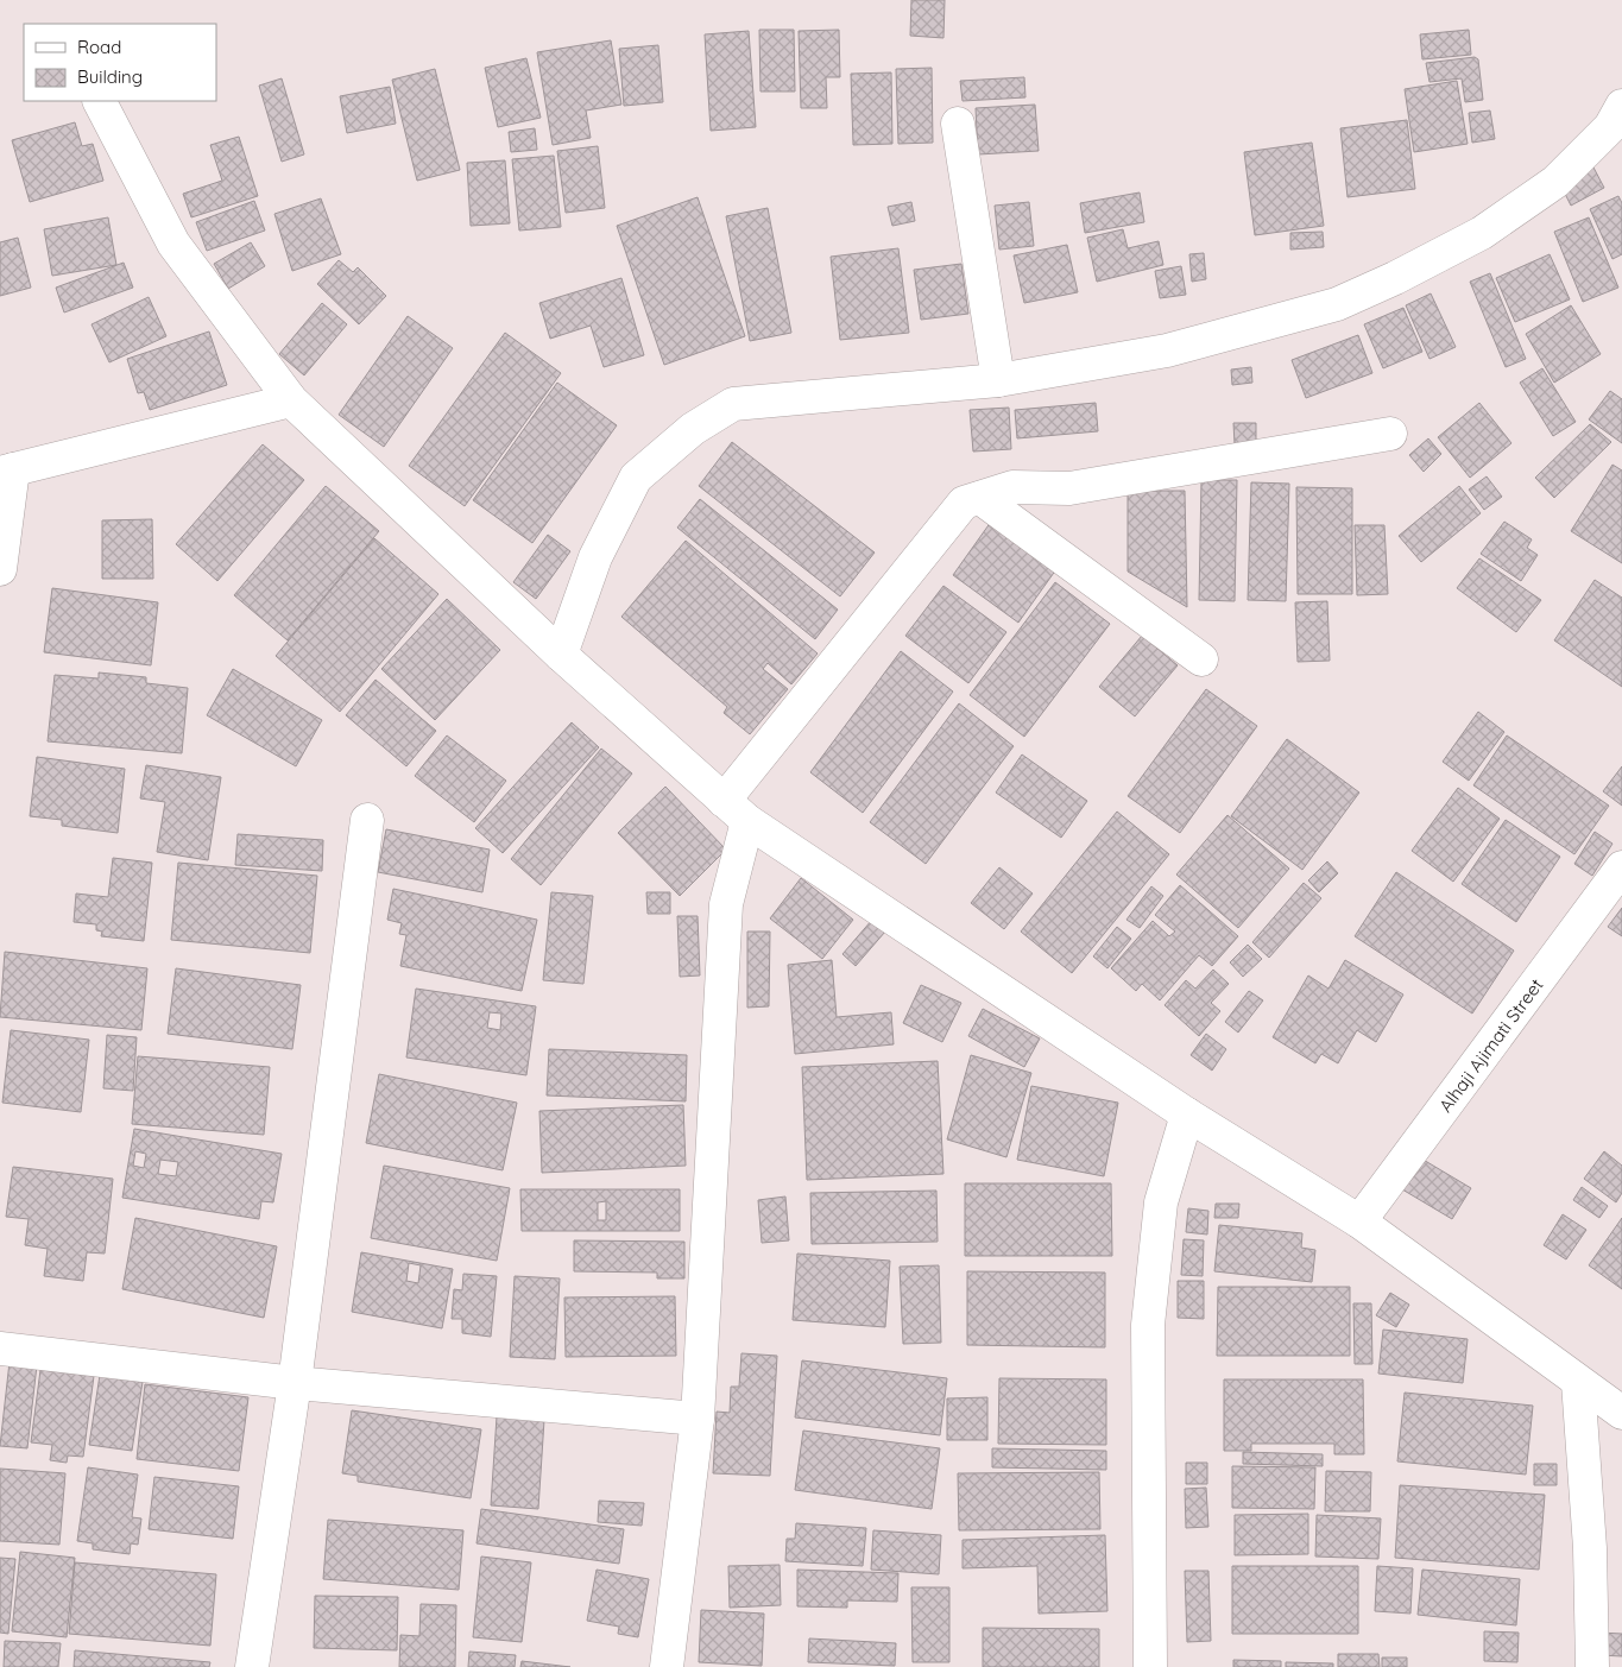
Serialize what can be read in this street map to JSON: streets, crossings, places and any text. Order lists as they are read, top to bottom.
{
  "streets": {
    "street": ["Alhaji Ajimati Street"]
  },
  "legend": ["Road", "Building"]
}
